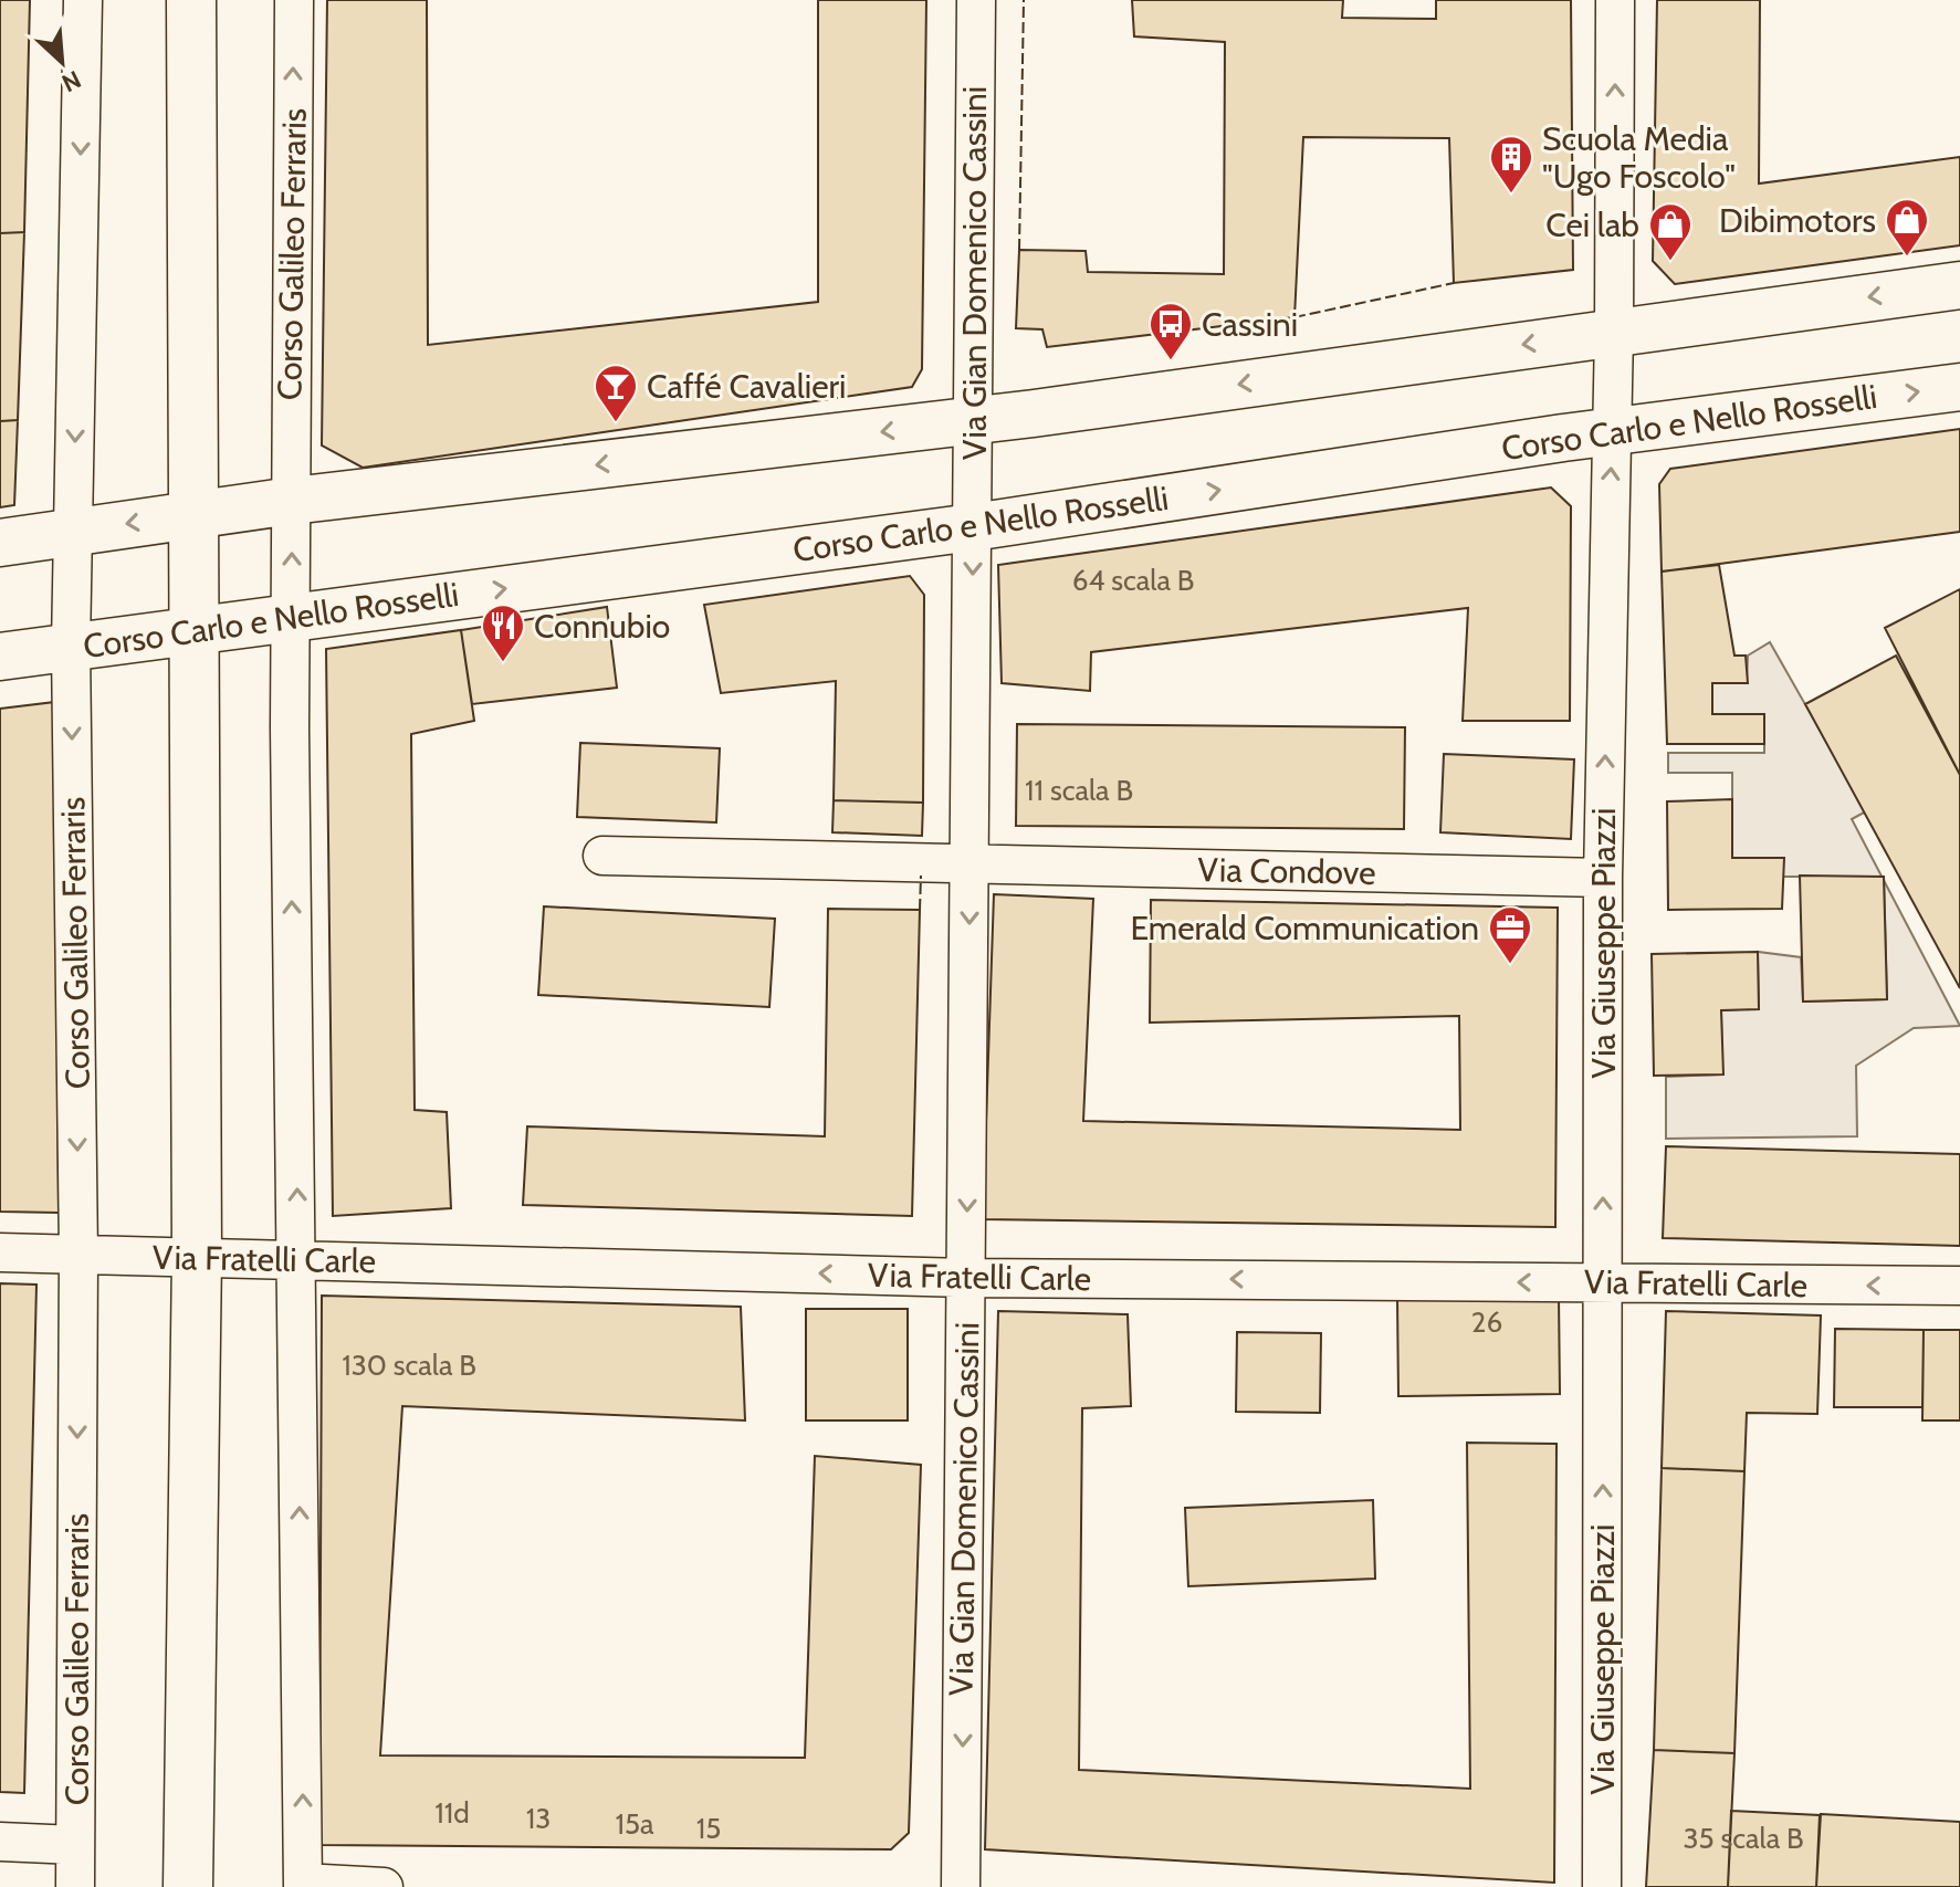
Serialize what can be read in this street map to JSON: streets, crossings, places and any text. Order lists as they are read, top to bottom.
{
  "streets": {
    "street": [
      "Corso Galileo Ferraris",
      "Via Gian Domenico Cassini",
      "Corso Carlo e Nello Rosselli",
      "Via Condove",
      "Via Giuseppe Piazzi",
      "Via Fratelli Carle"
    ]
  },
  "crossings": [
    ["Corso Galileo Ferraris", "Corso Carlo e Nello Rosselli"],
    ["Corso Galileo Ferraris", "Via Fratelli Carle"],
    ["Via Gian Domenico Cassini", "Corso Carlo e Nello Rosselli"],
    ["Via Gian Domenico Cassini", "Via Condove"],
    ["Via Gian Domenico Cassini", "Via Fratelli Carle"],
    ["Corso Carlo e Nello Rosselli", "Via Giuseppe Piazzi"],
    ["Via Condove", "Via Giuseppe Piazzi"],
    ["Via Giuseppe Piazzi", "Via Fratelli Carle"]
  ],
  "one_way": ["Via Gian Domenico Cassini", "Via Giuseppe Piazzi", "Via Fratelli Carle"],
  "places": {
    "building": ["Scuola Media \"Ugo Foscolo\""],
    "shop": ["Dibimotors", "Cei lab"],
    "bus stop": ["Cassini"],
    "bar": ["Caffé Cavalieri"],
    "restaurant": ["Connubio"],
    "office": ["Emerald Communication"]
  },
  "house_numbers": [
    "64 scala B",
    "11 scala B",
    "26",
    "130 scala B",
    "11d",
    "13",
    "15a",
    "15",
    "35 scala B"
  ],
  "north": "bottom right"
}
